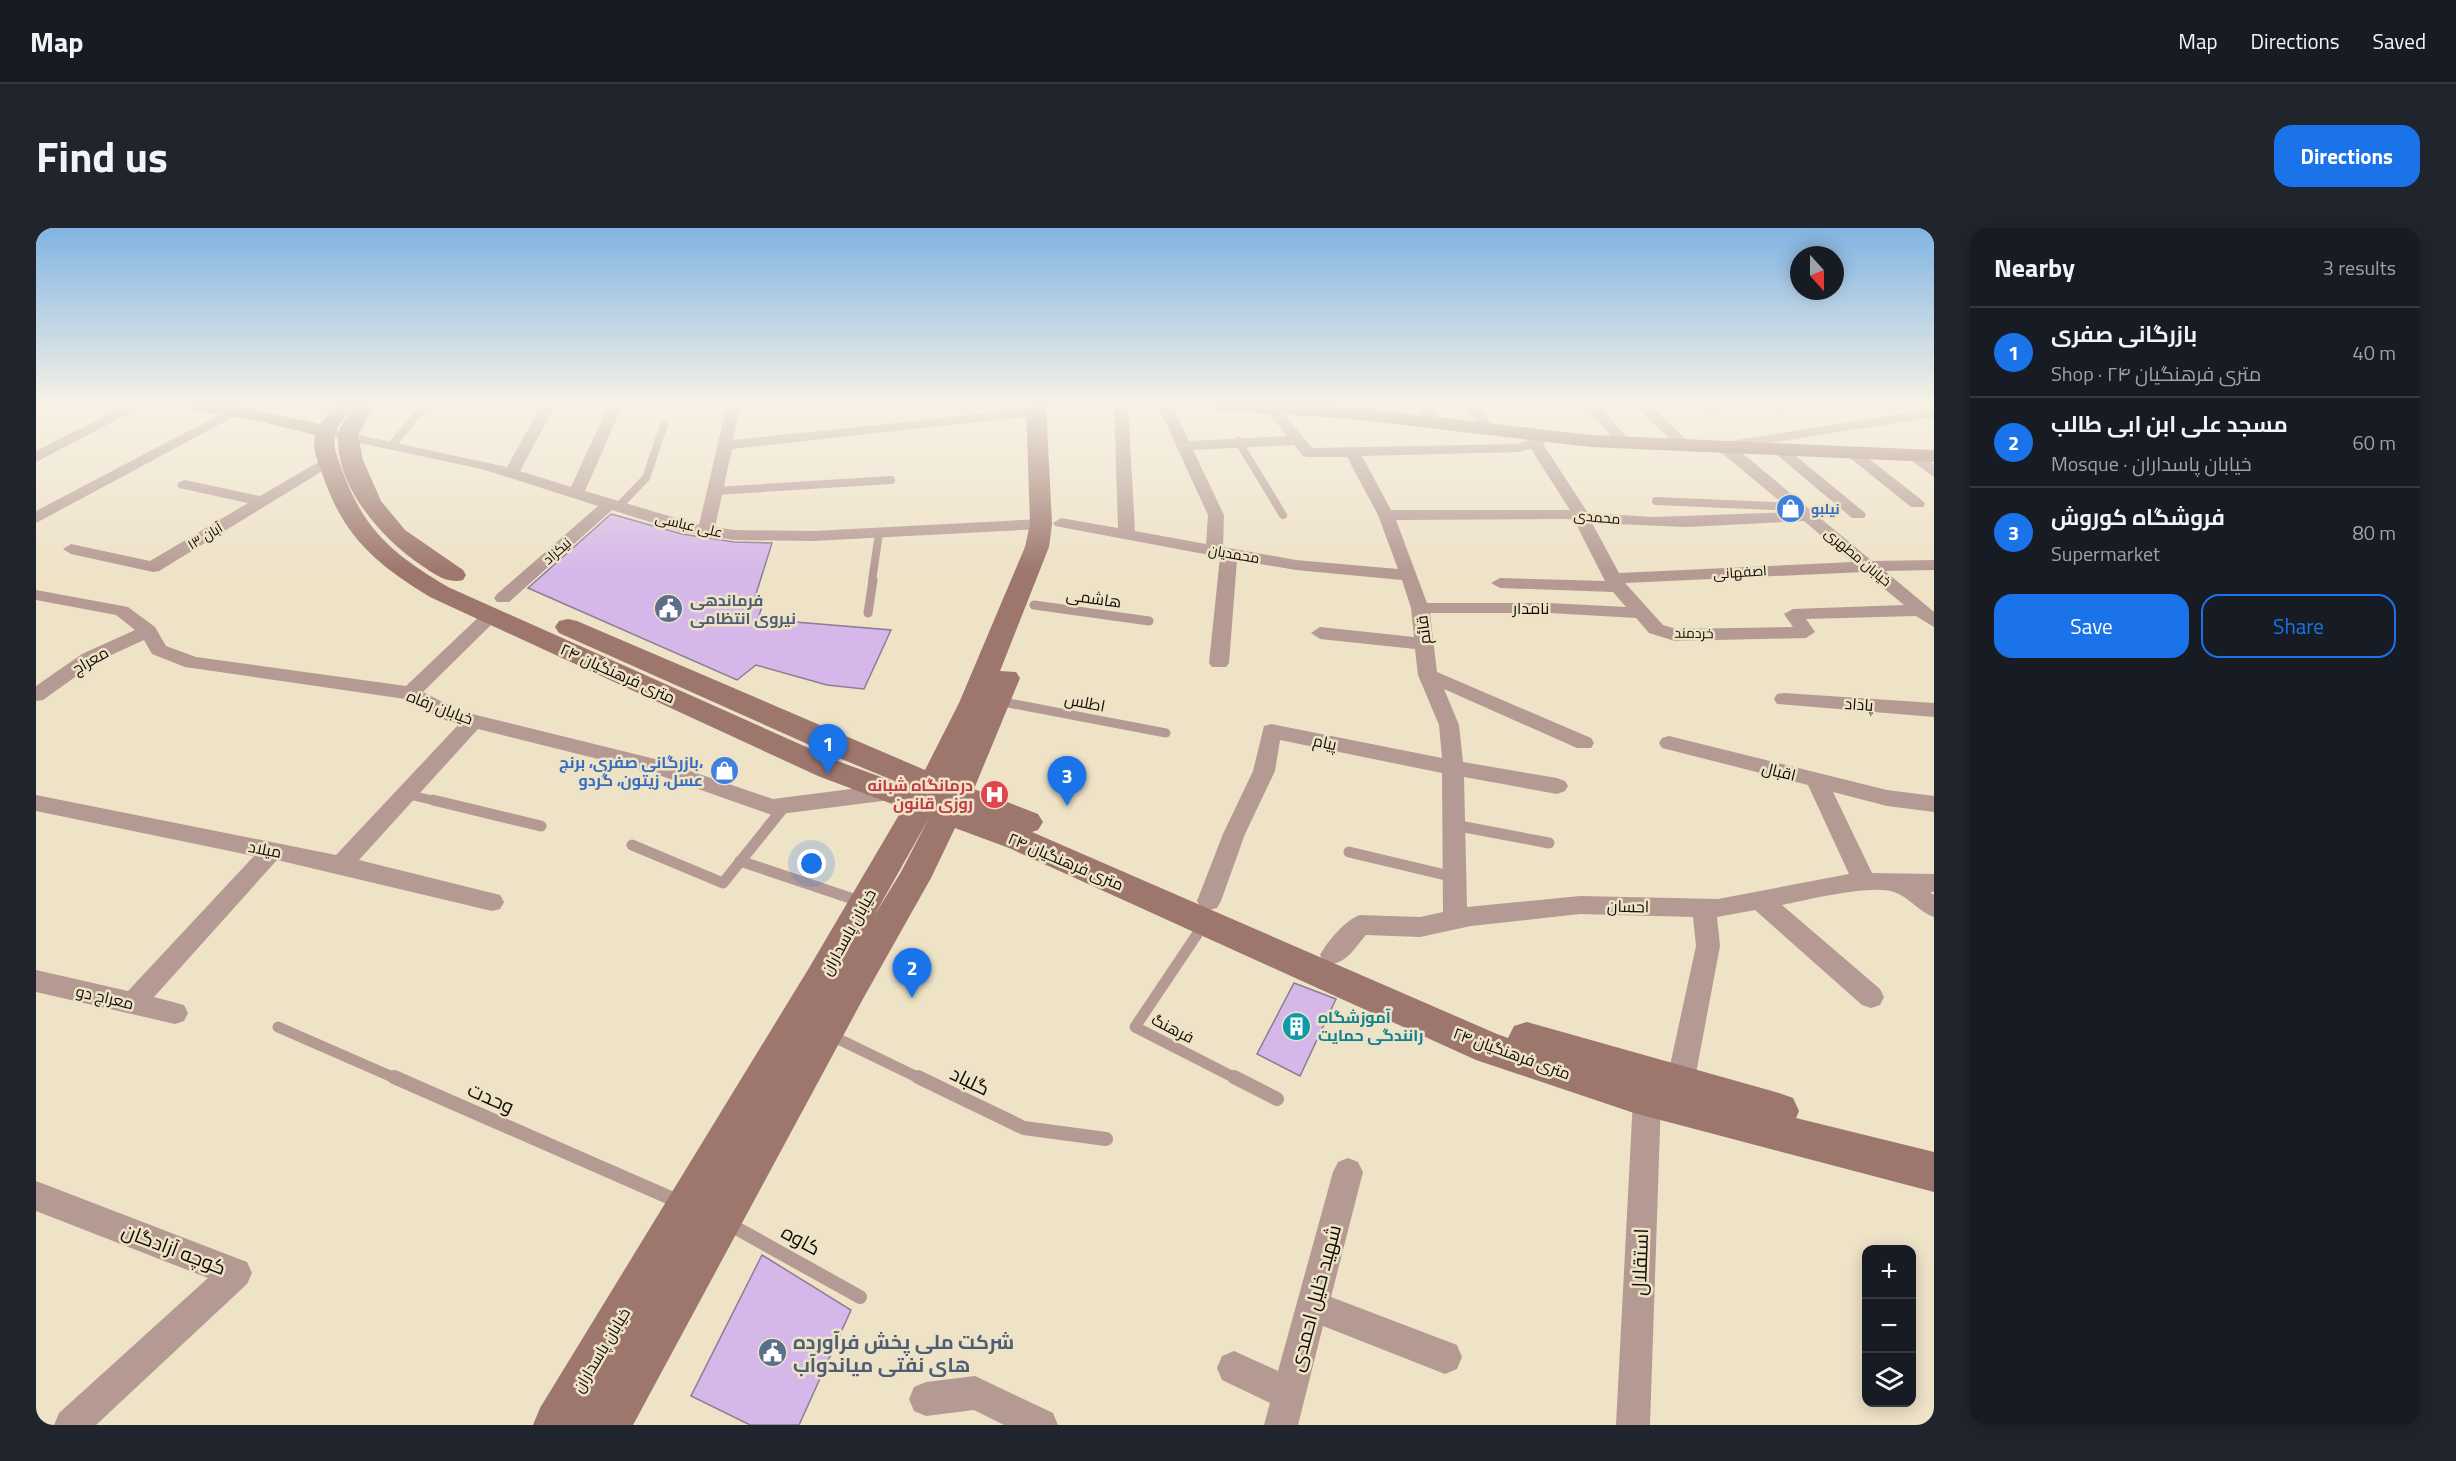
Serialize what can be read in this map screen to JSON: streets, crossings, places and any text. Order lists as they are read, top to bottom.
{
  "streets": {
    "main road": ["۲۴ متری فرهنگیان", "خیابان پاسداران"],
    "street": [
      "محمدی",
      "علی عباسی",
      "۱۳ آبان",
      "نیکزاد",
      "محمدیان",
      "خیابان مطهری",
      "اصفهانی",
      "نامدار",
      "قائم",
      "خردمند",
      "معراج",
      "پاداد",
      "خیابان رفاه",
      "پیام",
      "اقبال",
      "میلاد",
      "احسان",
      "معراج دو",
      "کوچه آزادگان",
      "استقلال",
      "شهید خلیل احمدی"
    ],
    "lane": [
      "هاشمی",
      "اطلس",
      "فرهنگ",
      "گلباد",
      "وحدت",
      "کاوه"
    ]
  },
  "crossings": [
    ["محمدی", "خیابان مطهری"],
    ["محمدی", "قائم"],
    ["محمدی", "خردمند"],
    ["علی عباسی", "نیکزاد"],
    ["علی عباسی", "محمدیان"],
    ["علی عباسی", "خیابان پاسداران"],
    ["نیکزاد", "۲۴ متری فرهنگیان"],
    ["نیکزاد", "خیابان رفاه"],
    ["محمدیان", "قائم"],
    ["محمدیان", "خیابان پاسداران"],
    ["خیابان مطهری", "اصفهانی"],
    ["خیابان مطهری", "خردمند"],
    ["اصفهانی", "خردمند"],
    ["هاشمی", "خیابان پاسداران"],
    ["نامدار", "قائم"],
    ["نامدار", "خردمند"],
    ["قائم", "پیام"],
    ["قائم", "احسان"],
    ["معراج", "خیابان رفاه"],
    ["۲۴ متری فرهنگیان", "خیابان رفاه"],
    ["۲۴ متری فرهنگیان", "پیام"],
    ["۲۴ متری فرهنگیان", "احسان"],
    ["۲۴ متری فرهنگیان", "خیابان پاسداران"],
    ["۲۴ متری فرهنگیان", "فرهنگ"],
    ["۲۴ متری فرهنگیان", "استقلال"],
    ["اطلس", "خیابان پاسداران"],
    ["خیابان رفاه", "خیابان پاسداران"],
    ["پیام", "فرهنگ"],
    ["اقبال", "احسان"],
    ["خیابان پاسداران", "گلباد"],
    ["خیابان پاسداران", "وحدت"],
    ["خیابان پاسداران", "کاوه"]
  ],
  "places": {
    "shop": ["نیلبو", "بازرگانی صفری، برنج، عسل، زیتون، گردو"],
    "public building": ["فرماندهی نیروی انتظامی", "شرکت ملی پخش فرآورده های نفتی میاندوآب"],
    "hospital": ["درمانگاه شبانه روزی قانون"],
    "building": ["آموزشگاه رانندگی حمایت"]
  },
  "north": "bottom",
  "page": {
    "header": "Map",
    "nav": ["Map", "Directions", "Saved"],
    "title": "Find us",
    "buttons": [
      "Directions",
      ["Save", "Share"]
    ],
    "heading": ["Nearby", "3 results"],
    "list": [
      {
        "mark": "1",
        "name": "بازرگانی صفری",
        "note": "Shop · ۲۴ متری فرهنگیان",
        "value": "40 m"
      },
      {
        "mark": "2",
        "name": "مسجد علی ابن ابی طالب",
        "note": "Mosque · خیابان پاسداران",
        "value": "60 m"
      },
      {
        "mark": "3",
        "name": "فروشگاه کوروش",
        "note": "Supermarket",
        "value": "80 m"
      }
    ],
    "pins": ["1", "3", "2"],
    "map_buttons": ["+", "−"]
  }
}
